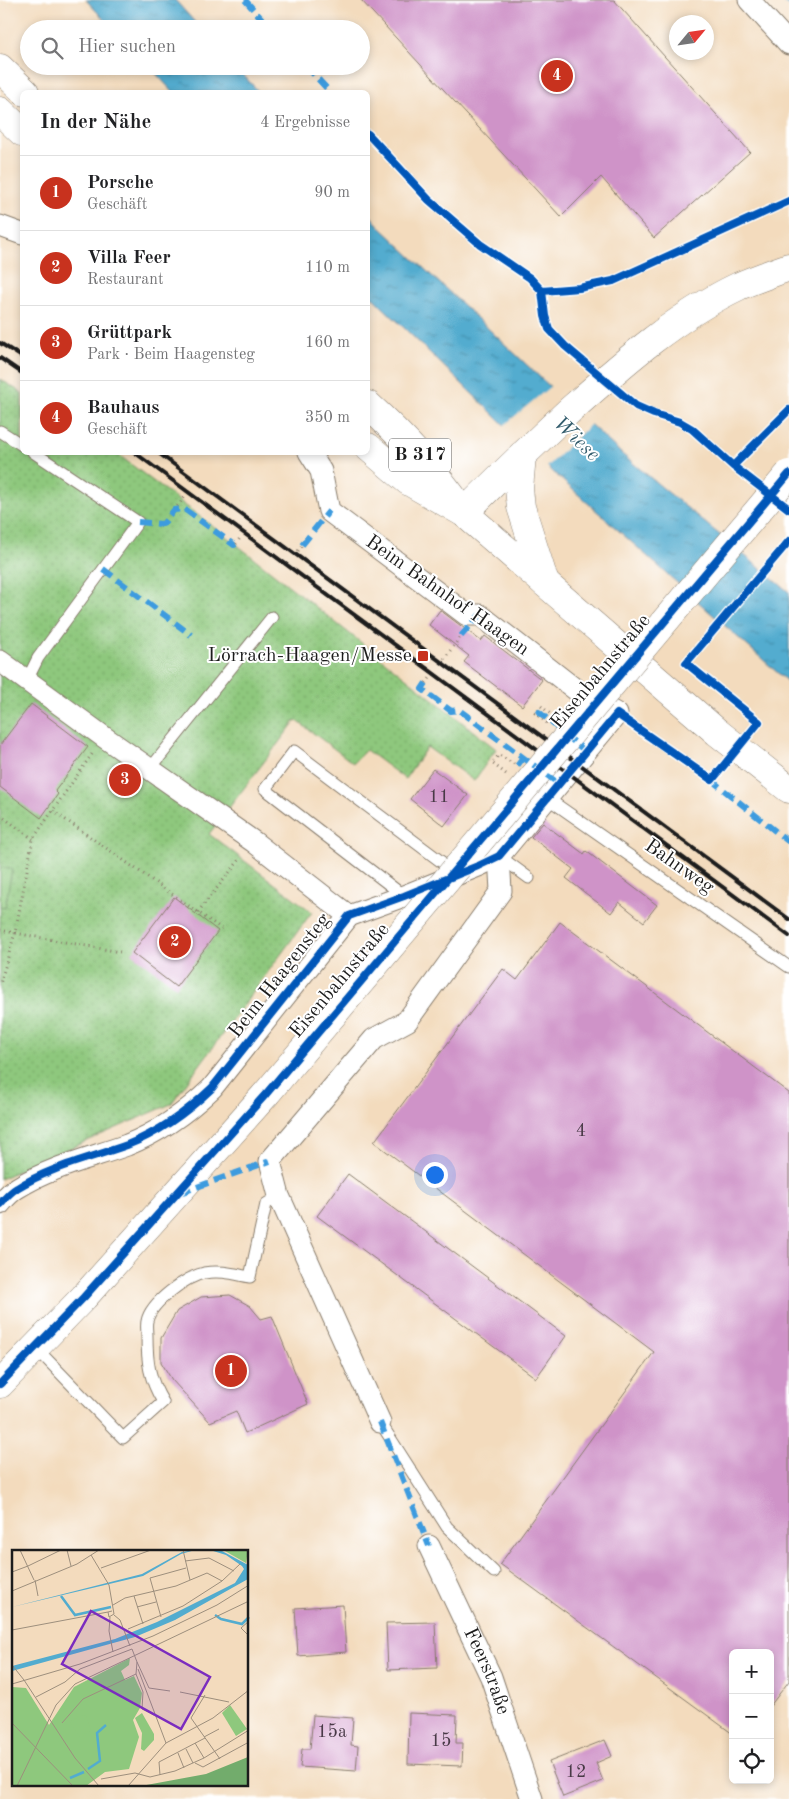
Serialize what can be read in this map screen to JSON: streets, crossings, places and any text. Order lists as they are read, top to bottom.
{
  "streets": {
    "street": [
      "B 317",
      "Beim Bahnhof Haagen",
      "Eisenbahnstraße",
      "Beim Haagensteg",
      "Feerstraße"
    ],
    "lane": ["Bahnweg"]
  },
  "crossings": [
    ["Beim Bahnhof Haagen", "Beim Haagensteg"],
    ["Bahnweg", "Beim Haagensteg"]
  ],
  "water": ["Wiese"],
  "places": {
    "transit": ["Lörrach-Haagen/Messe"]
  },
  "house_numbers": [
    "11",
    "4",
    "15a",
    "15",
    "12"
  ],
  "north": "top right",
  "page": {
    "search": "Hier suchen",
    "pins": [
      "4",
      "3",
      "2",
      "1"
    ],
    "heading": ["In der Nähe", "4 Ergebnisse"],
    "list": [
      {
        "mark": "1",
        "name": "Porsche",
        "note": "Geschäft",
        "value": "90 m"
      },
      {
        "mark": "2",
        "name": "Villa Feer",
        "note": "Restaurant",
        "value": "110 m"
      },
      {
        "mark": "3",
        "name": "Grüttpark",
        "note": "Park · Beim Haagensteg",
        "value": "160 m"
      },
      {
        "mark": "4",
        "name": "Bauhaus",
        "note": "Geschäft",
        "value": "350 m"
      }
    ],
    "map_buttons": ["+", "−"]
  }
}
